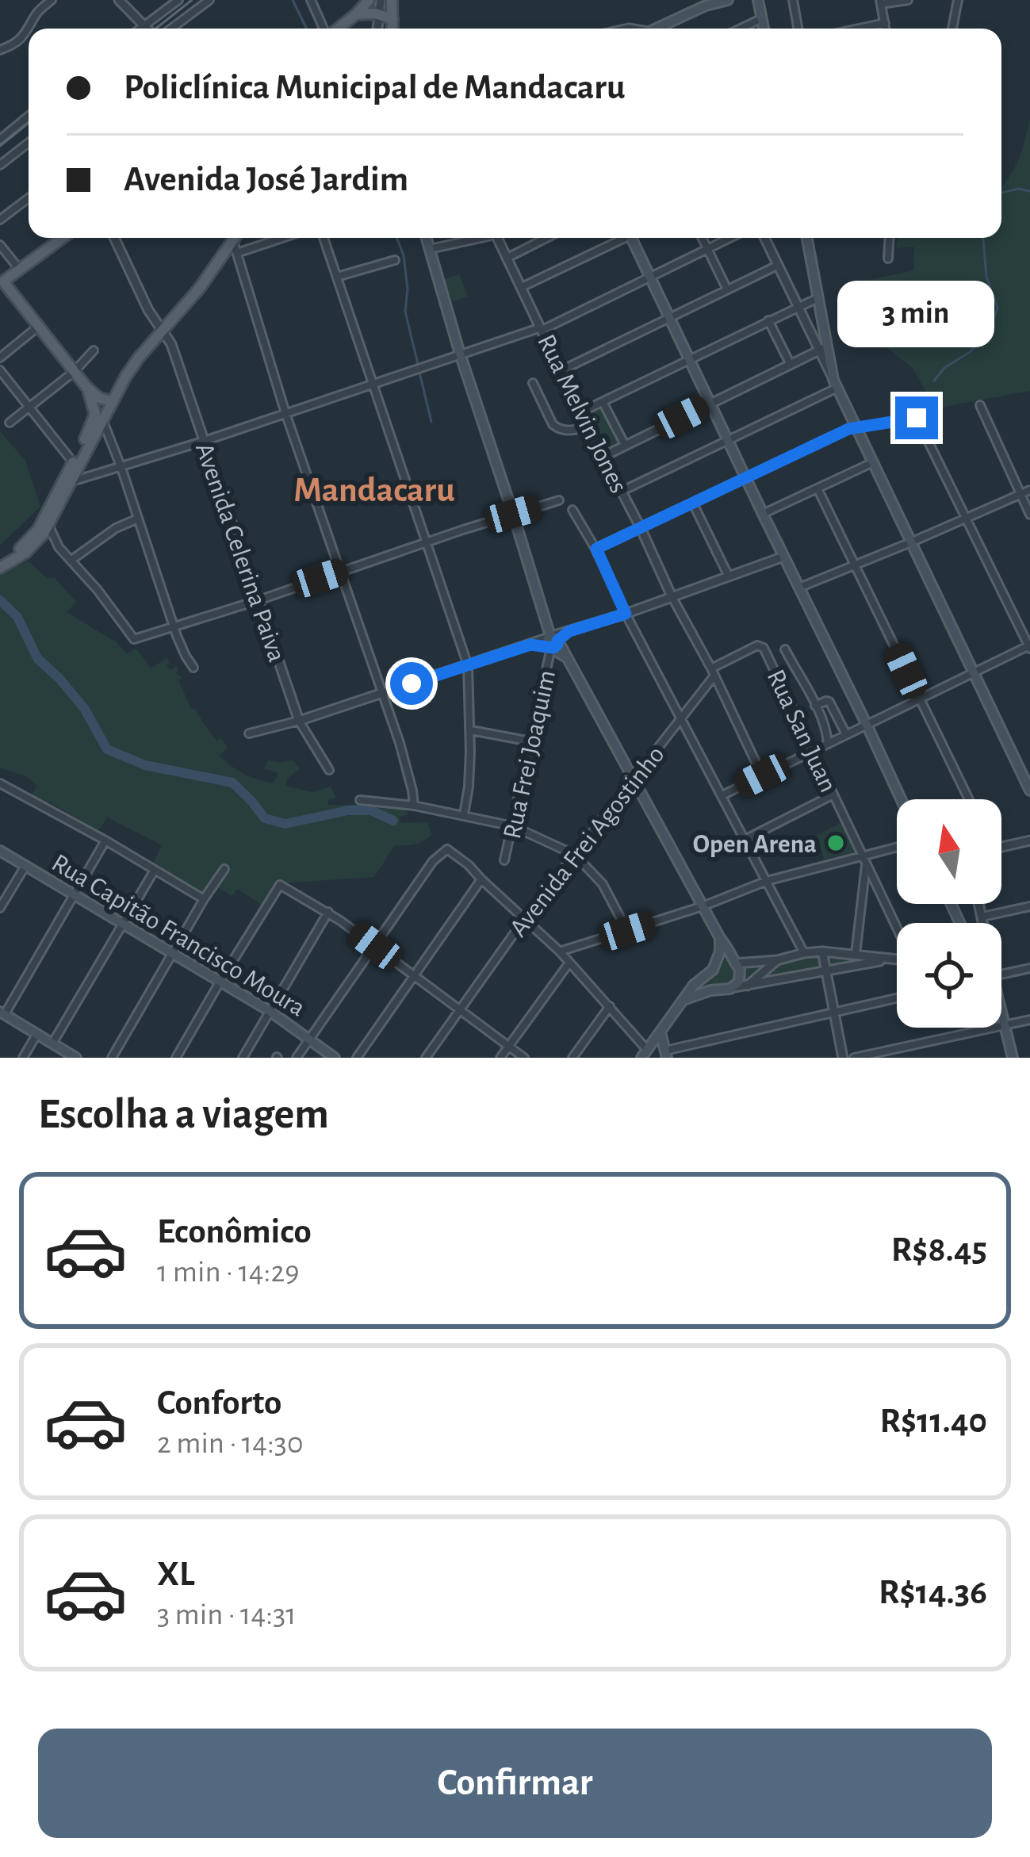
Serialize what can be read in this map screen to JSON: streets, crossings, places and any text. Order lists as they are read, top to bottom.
{
  "streets": {
    "main road": ["Rua Capitão Francisco Moura"],
    "street": [
      "Rua Melvin Jones",
      "Avenida Celerina Paiva",
      "Rua San Juan",
      "Rua Frei Joaquim",
      "Avenida Frei Agostinho"
    ]
  },
  "crossings": [
    ["Rua San Juan", "Avenida Frei Agostinho"]
  ],
  "districts": ["Mandacaru"],
  "places": ["Open Arena"],
  "north": "top",
  "page": {
    "banner": ["Policlínica Municipal de Mandacaru", "Avenida José Jardim"],
    "bubble": "3 min",
    "heading": "Escolha a viagem",
    "list": [
      {
        "name": "Econômico",
        "note": "1 min · 14:29",
        "value": "R$8.45"
      },
      {
        "name": "Conforto",
        "note": "2 min · 14:30",
        "value": "R$11.40"
      },
      {
        "name": "XL",
        "note": "3 min · 14:31",
        "value": "R$14.36"
      }
    ],
    "buttons": "Confirmar"
  }
}
